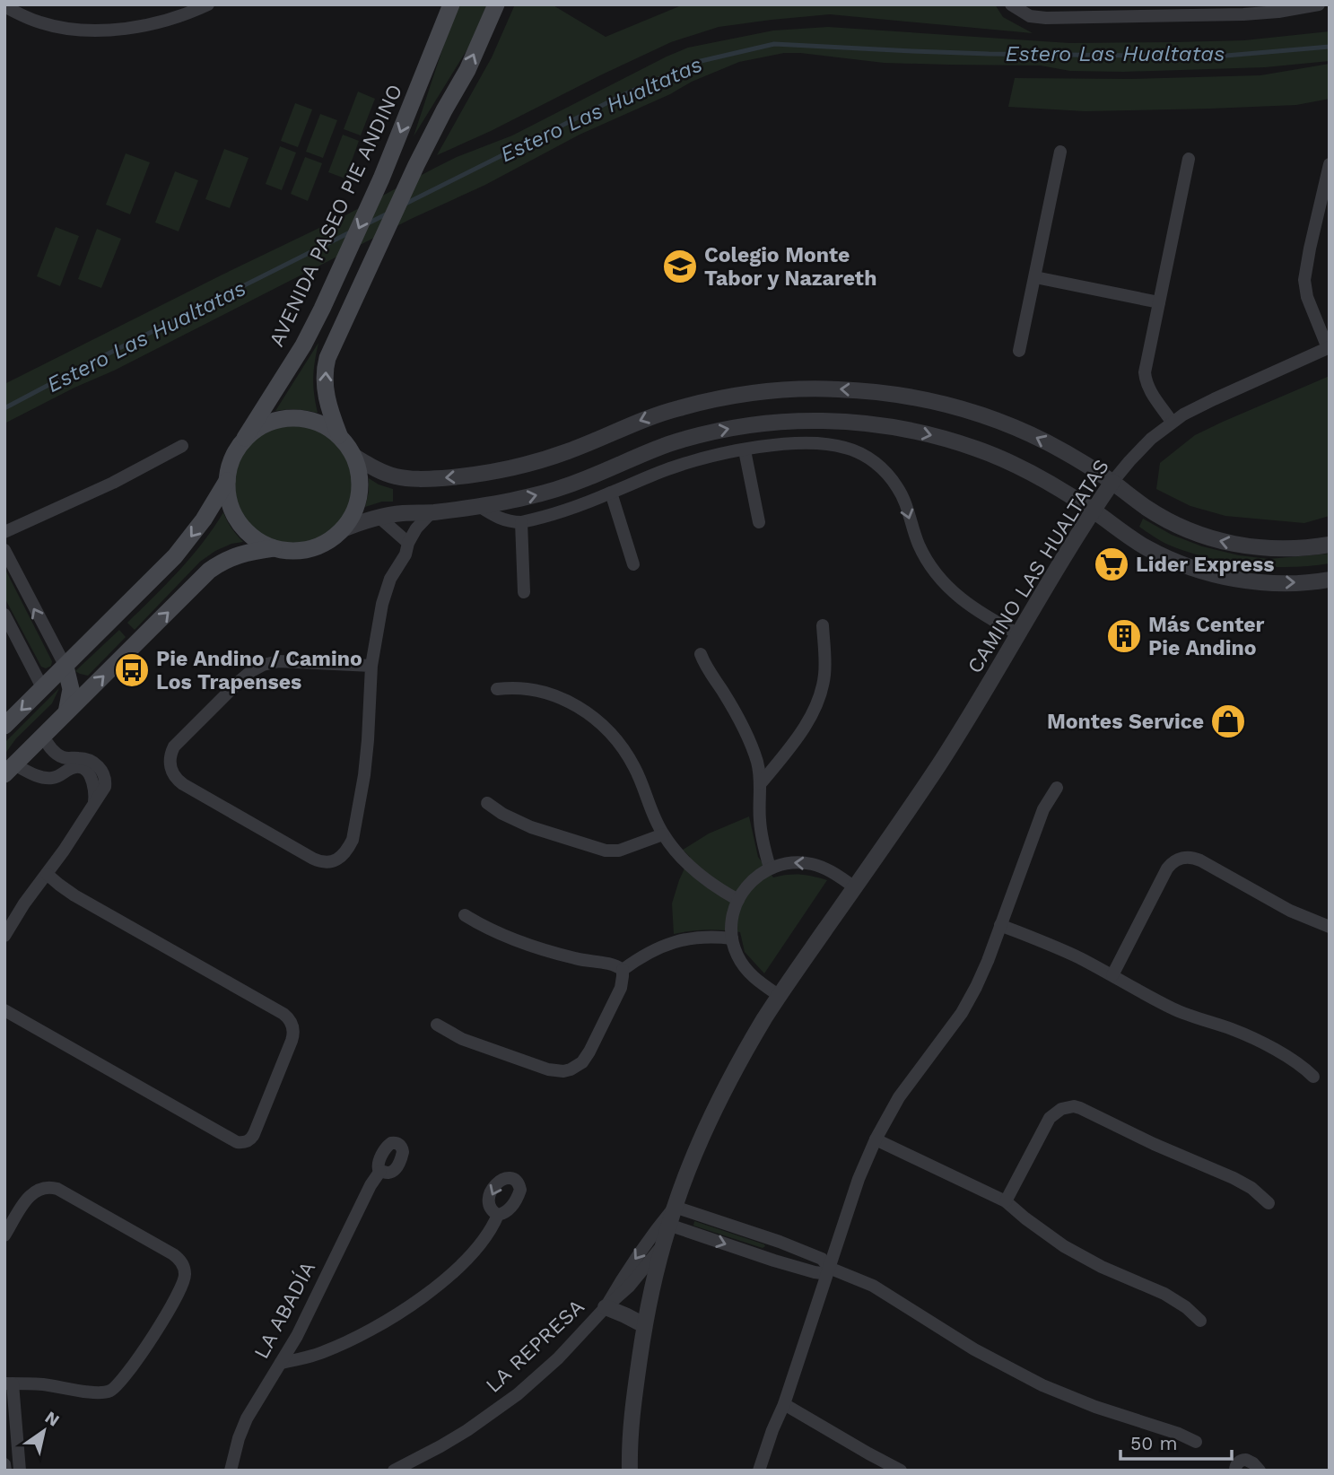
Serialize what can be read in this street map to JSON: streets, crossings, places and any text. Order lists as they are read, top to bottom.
{
  "streets": {
    "main road": ["AVENIDA PASEO PIE ANDINO"],
    "street": ["CAMINO LAS HUALTATAS", "LA ABADÍA", "LA REPRESA"]
  },
  "crossings": [
    ["CAMINO LAS HUALTATAS", "LA REPRESA"]
  ],
  "water": ["Estero Las Hualtatas"],
  "places": {
    "school or university": ["Colegio Monte Tabor y Nazareth"],
    "supermarket": ["Lider Express"],
    "building": ["Más Center Pie Andino"],
    "bus stop": ["Pie Andino / Camino Los Trapenses"],
    "shop": ["Montes Service"]
  },
  "scale_bar": "50 m",
  "north": "top right"
}
